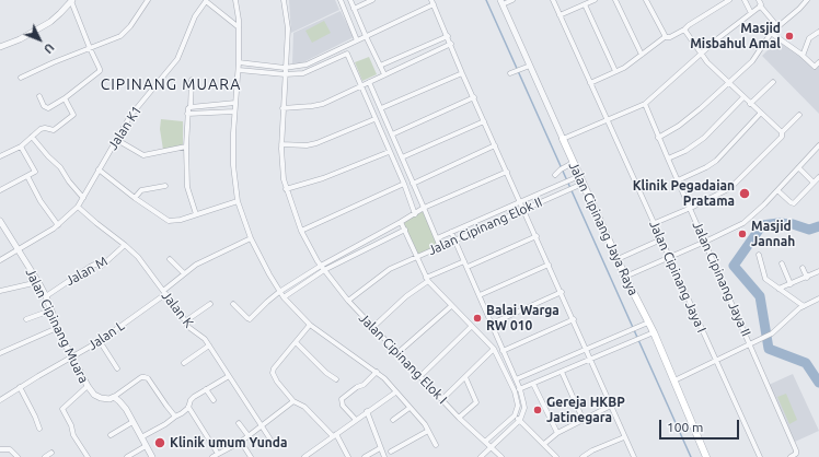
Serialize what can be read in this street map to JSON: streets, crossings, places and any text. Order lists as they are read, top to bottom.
{
  "streets": {
    "main road": ["Jalan Cipinang Jaya Raya"],
    "street": [
      "Jalan K1",
      "Jalan Cipinang Elok II",
      "Jalan M",
      "Jalan Cipinang Jaya I",
      "Jalan Cipinang Jaya II",
      "Jalan K",
      "Jalan Cipinang Muara",
      "Jalan L",
      "Jalan Cipinang Elok I"
    ]
  },
  "crossings": [
    ["Jalan K1", "Jalan K"],
    ["Jalan K1", "Jalan Cipinang Muara"],
    ["Jalan Cipinang Elok II", "Jalan Cipinang Jaya Raya"],
    ["Jalan M", "Jalan K"],
    ["Jalan M", "Jalan Cipinang Muara"],
    ["Jalan K", "Jalan L"],
    ["Jalan Cipinang Muara", "Jalan L"]
  ],
  "districts": ["CIPINANG MUARA"],
  "places": [
    "Masjid Misbahul Amal",
    "Klinik Pegadaian Pratama",
    "Masjid Jannah",
    "Balai Warga RW 010",
    "Gereja HKBP Jatinegara",
    "Klinik umum Yunda"
  ],
  "scale_bar": "100 m",
  "north": "bottom right"
}
